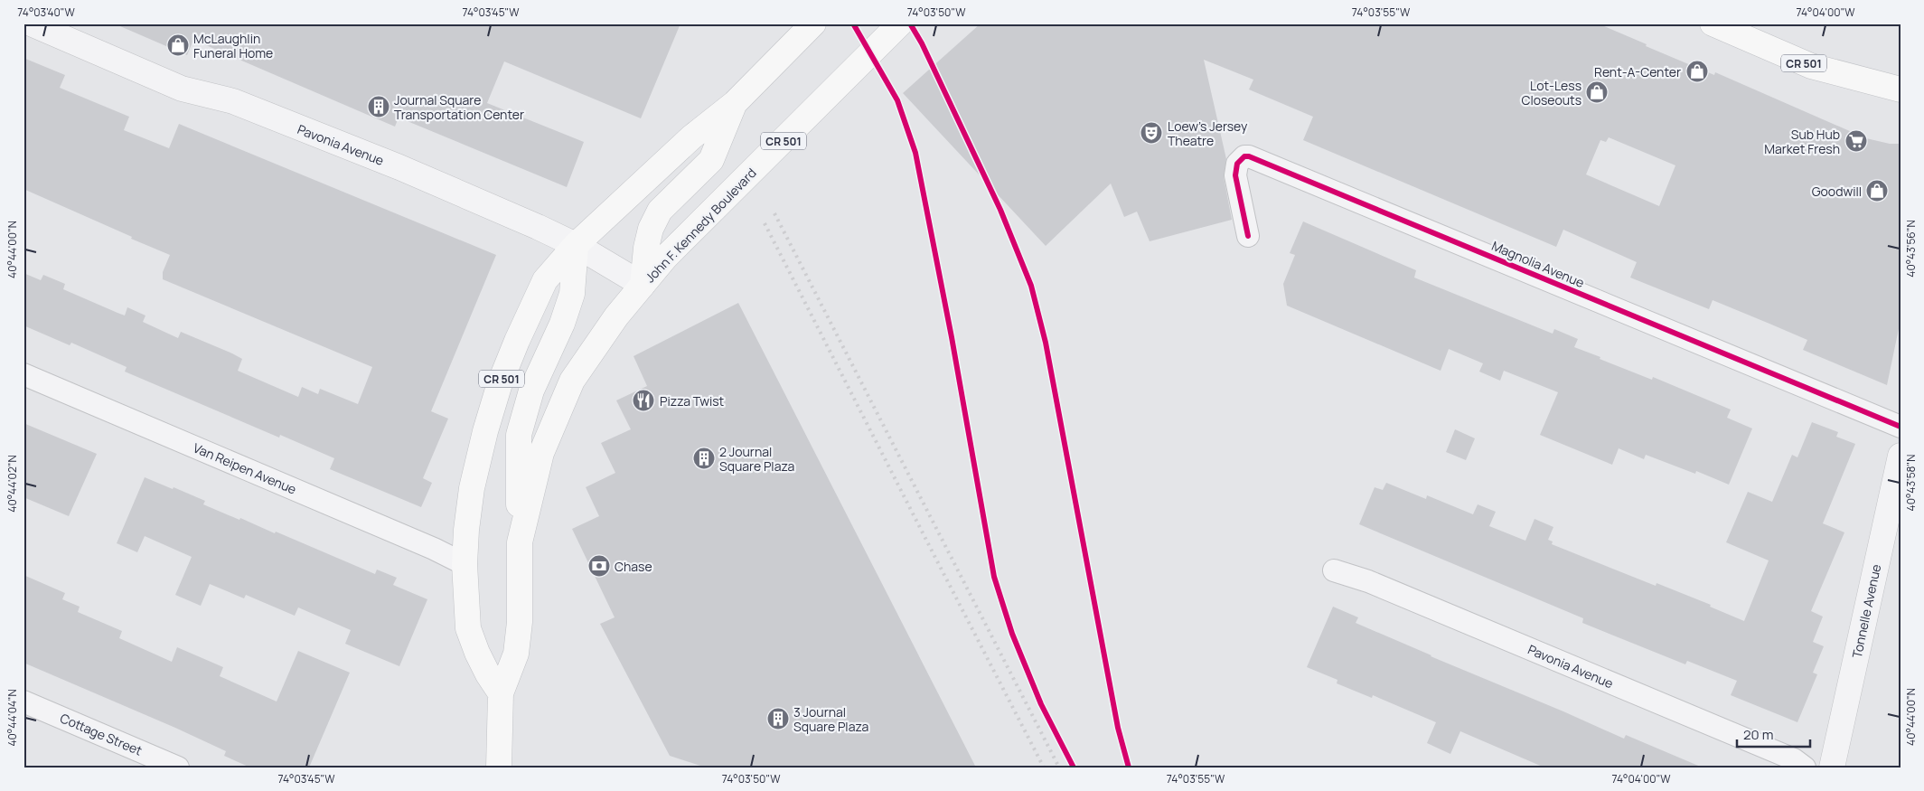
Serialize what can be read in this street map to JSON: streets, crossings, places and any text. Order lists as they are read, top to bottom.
{
  "streets": {
    "main road": ["CR 501", "John F. Kennedy Boulevard"],
    "street": [
      "Pavonia Avenue",
      "Magnolia Avenue",
      "Van Reipen Avenue",
      "Tonnelle Avenue",
      "Cottage Street"
    ]
  },
  "crossings": [
    ["CR 501", "Pavonia Avenue"],
    ["CR 501", "John F. Kennedy Boulevard"],
    ["CR 501", "Van Reipen Avenue"],
    ["Pavonia Avenue", "John F. Kennedy Boulevard"]
  ],
  "places": {
    "shop": [
      "McLaughlin Funeral Home",
      "Rent-A-Center",
      "Lot-Less Closeouts",
      "Goodwill"
    ],
    "building": ["Journal Square Transportation Center", "2 Journal Square Plaza", "3 Journal Square Plaza"],
    "theatre": ["Loew's Jersey Theatre"],
    "supermarket": ["Sub Hub Market Fresh"],
    "restaurant": ["Pizza Twist"],
    "bank": ["Chase"]
  },
  "scale_bar": "20 m",
  "coordinates": [
    "74°03'40\"W",
    "74°03'45\"W",
    "74°03'50\"W",
    "74°03'55\"W",
    "74°04'00\"W",
    "40°43'56\"N",
    "40°44'00\"N",
    "40°43'58\"N",
    "40°44'02\"N",
    "40°44'04\"N"
  ]
}
